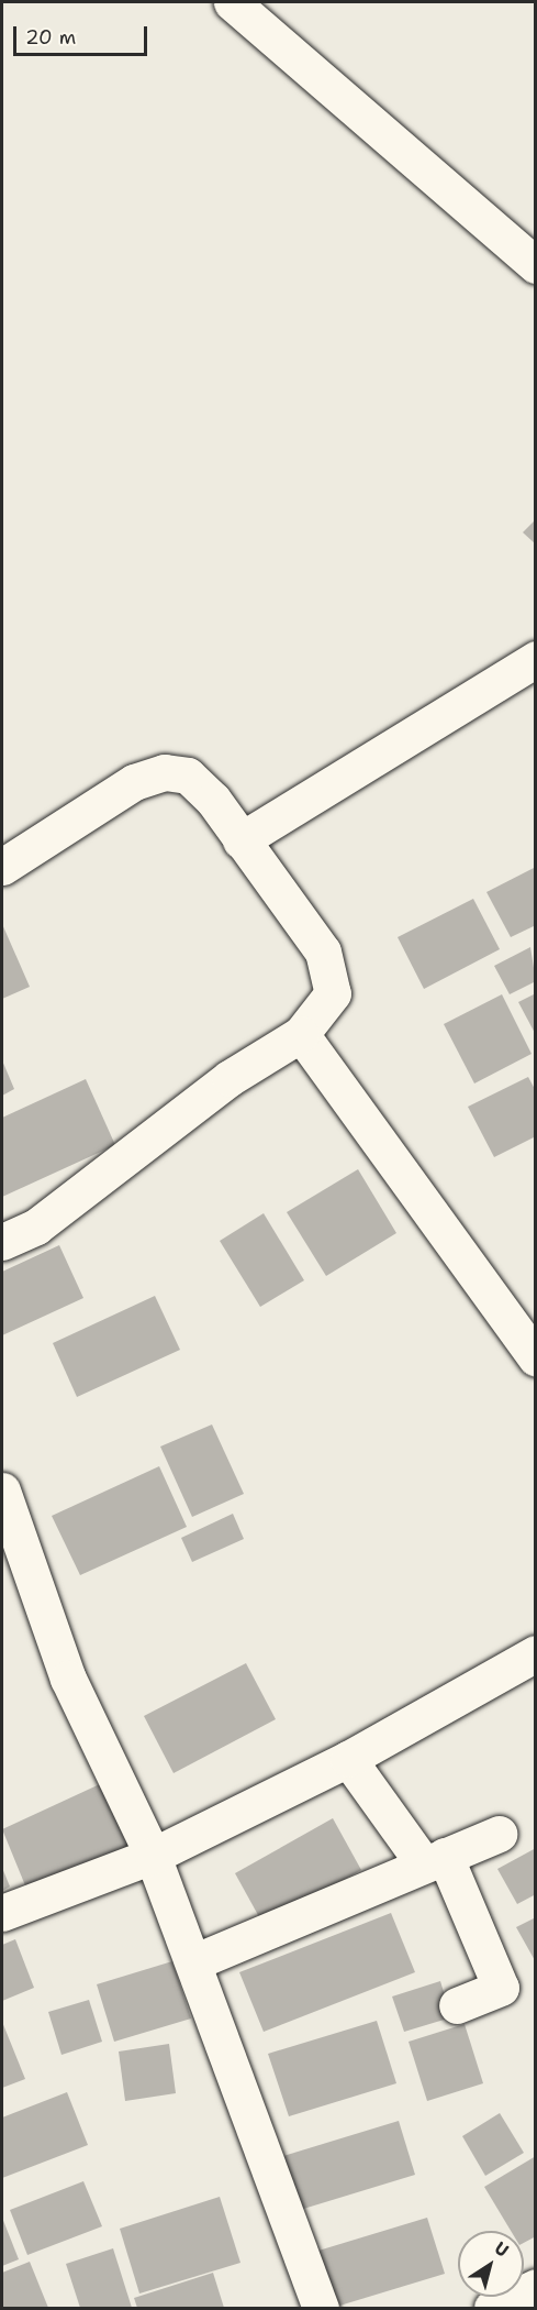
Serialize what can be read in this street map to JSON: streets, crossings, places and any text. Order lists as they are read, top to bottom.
{
  "scale_bar": "20 m",
  "north": "top right"
}
